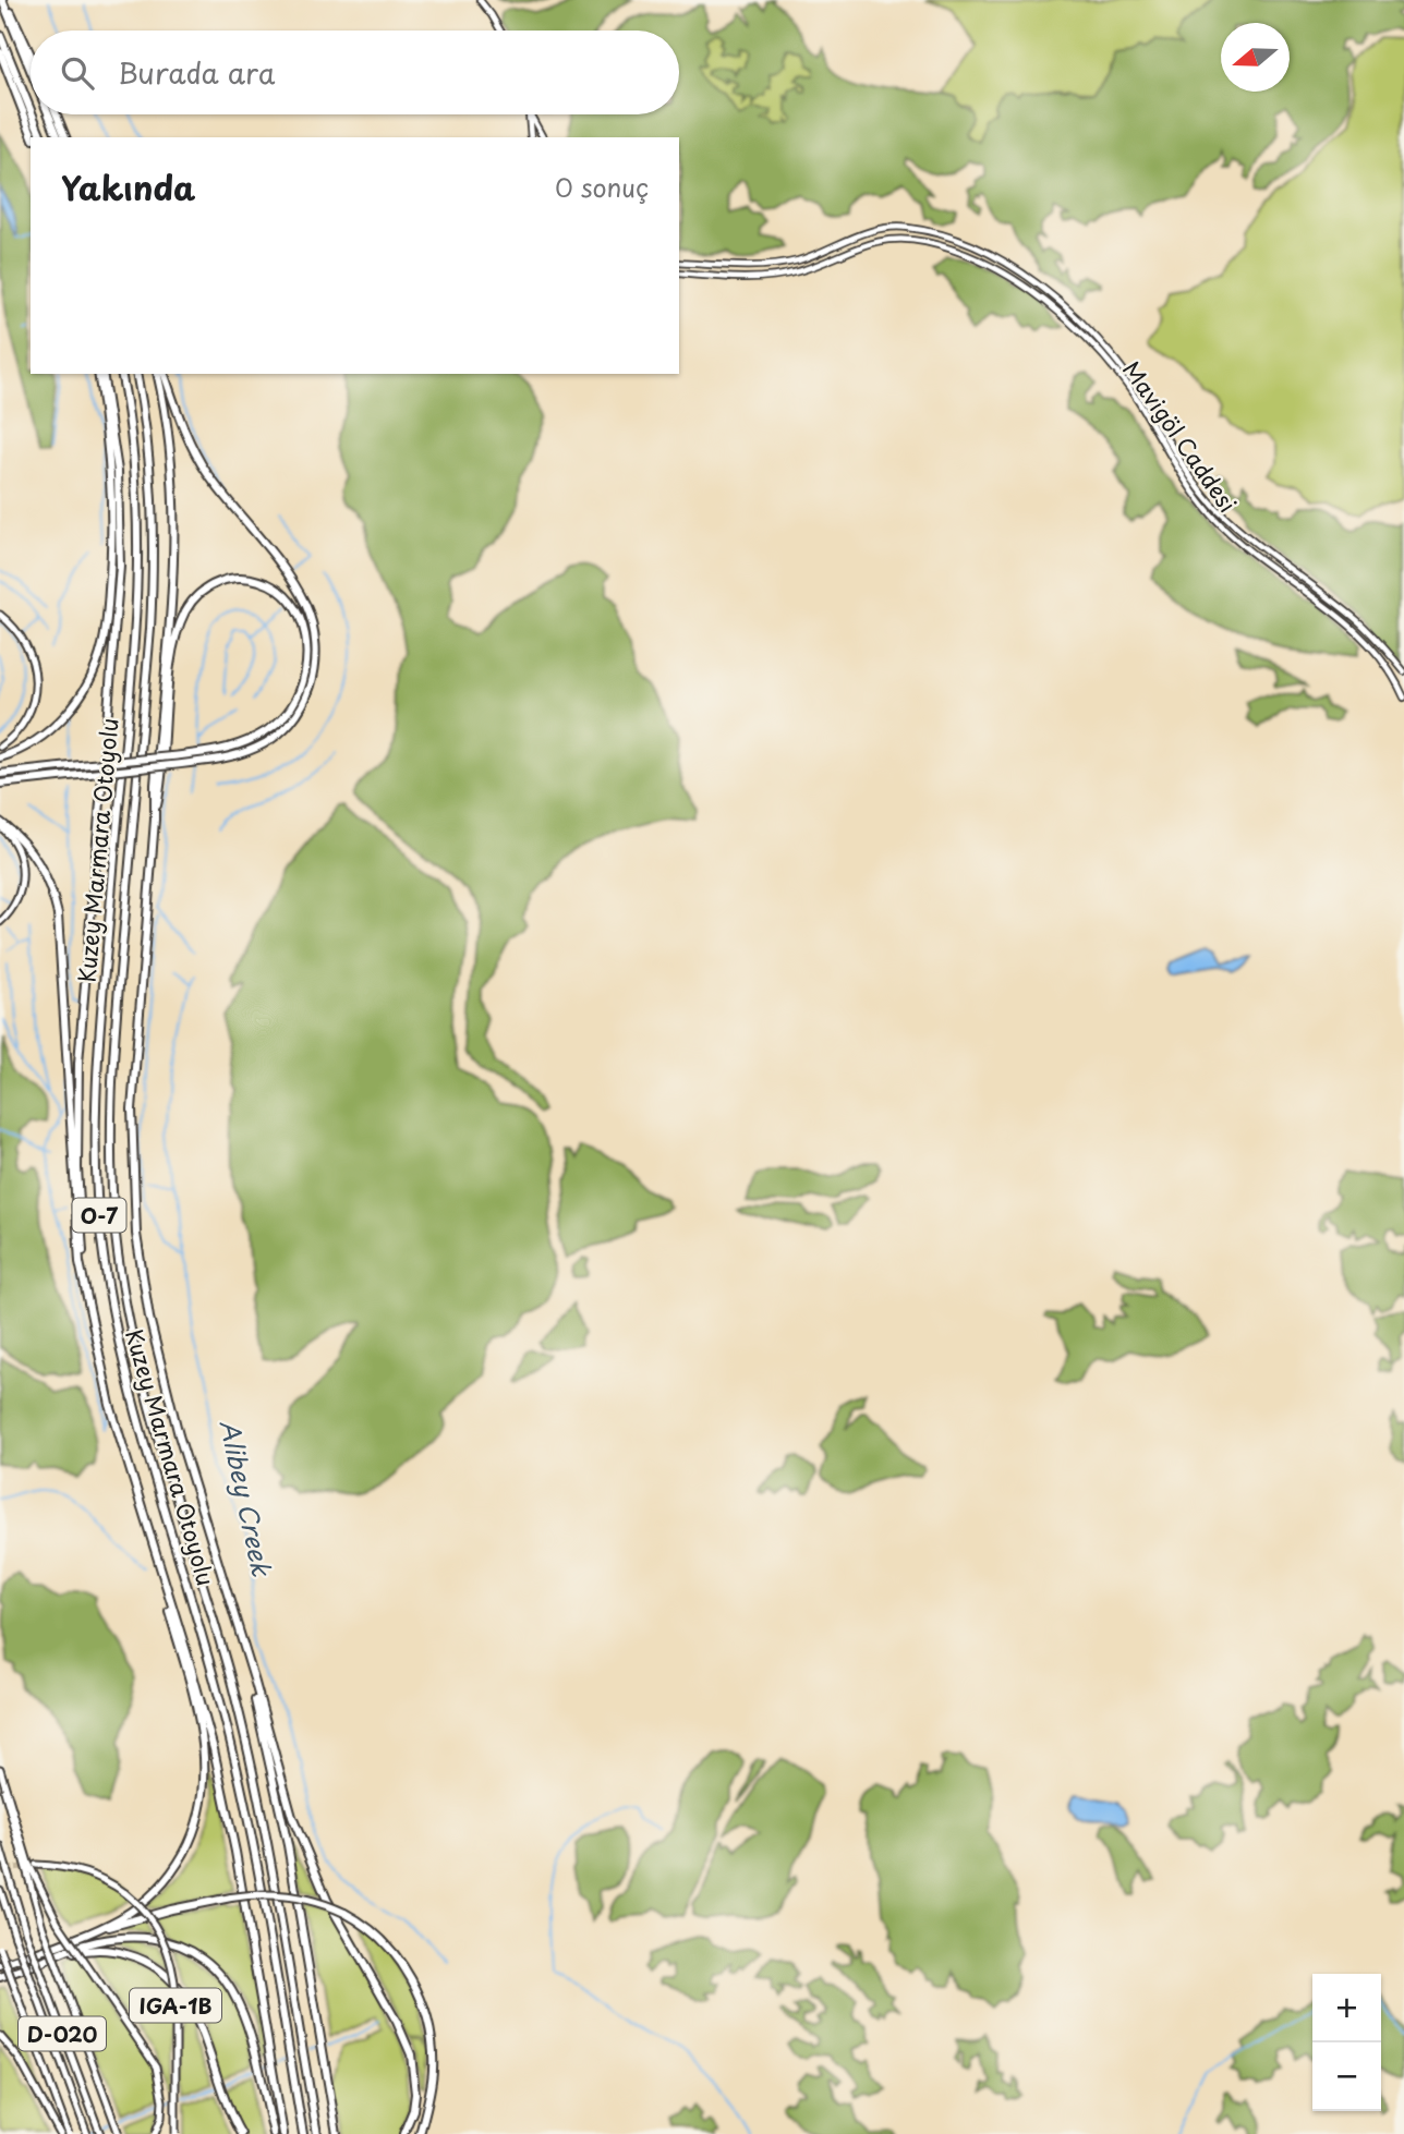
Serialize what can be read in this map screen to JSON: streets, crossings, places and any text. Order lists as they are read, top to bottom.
{
  "streets": {
    "highway": [
      "Kuzey Marmara Otoyolu",
      "O-7",
      "IGA-1B",
      "D-020"
    ],
    "main road": ["Mavigöl Caddesi"]
  },
  "water": ["Alibey Creek"],
  "north": "left",
  "page": {
    "search": "Burada ara",
    "heading": ["Yakında", "0 sonuç"],
    "map_buttons": ["+", "−"]
  }
}
